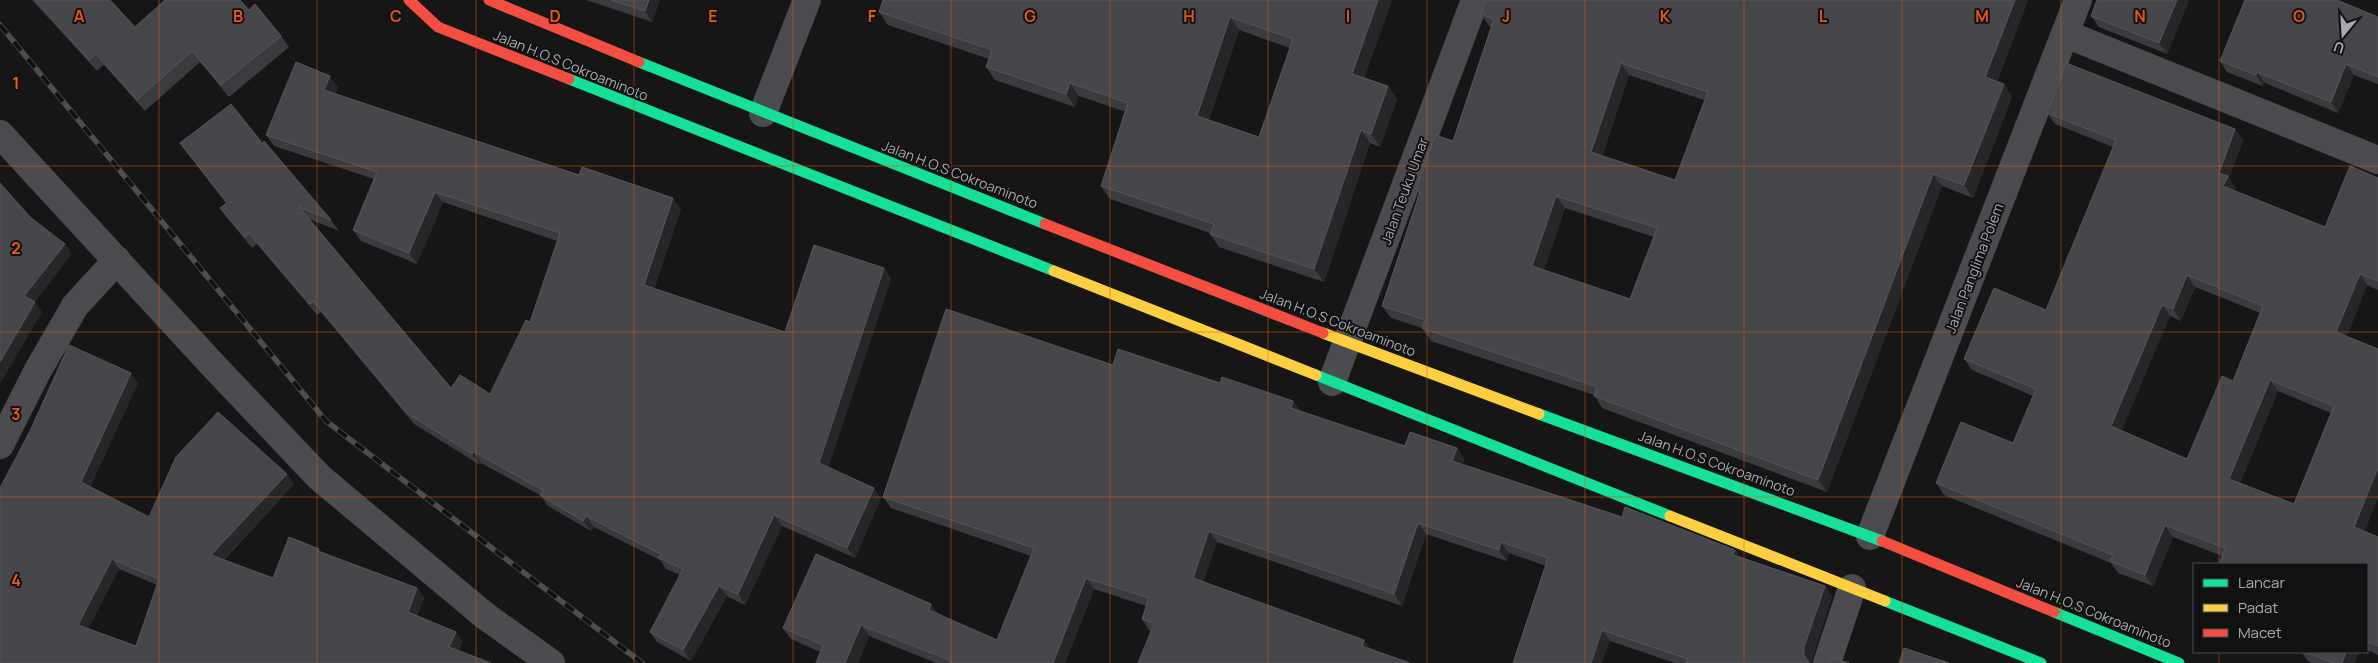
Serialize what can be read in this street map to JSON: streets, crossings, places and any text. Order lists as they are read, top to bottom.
{
  "streets": {
    "main road": ["Jalan H.O.S Cokroaminoto"],
    "street": ["Jalan Teuku Umar", "Jalan Panglima Polem"]
  },
  "crossings": [
    ["Jalan H.O.S Cokroaminoto", "Jalan Teuku Umar"],
    ["Jalan H.O.S Cokroaminoto", "Jalan Panglima Polem"]
  ],
  "legend": ["Lancar", "Padat", "Macet"],
  "north": "bottom",
  "grid": {
    "columns": [
      "A",
      "B",
      "C",
      "D",
      "E",
      "F",
      "G",
      "H",
      "I",
      "J",
      "K",
      "L",
      "M",
      "N",
      "O"
    ],
    "rows": [
      "1",
      "2",
      "3",
      "4"
    ]
  }
}
